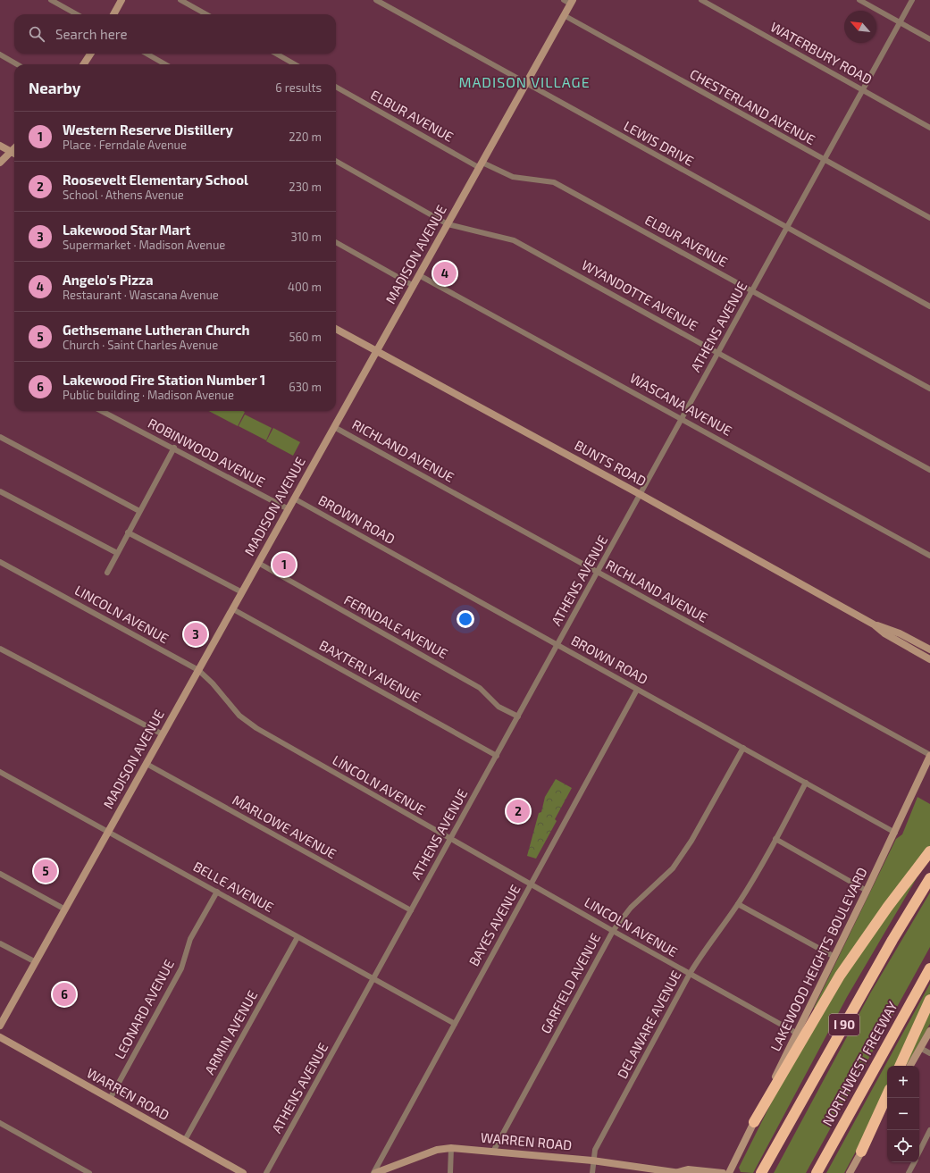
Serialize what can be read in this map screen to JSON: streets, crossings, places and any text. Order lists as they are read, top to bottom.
{
  "streets": {
    "highway": ["I 90", "NORTHWEST FREEWAY"],
    "main road": [
      "MADISON AVENUE",
      "BUNTS ROAD",
      "LAKEWOOD HEIGHTS BOULEVARD",
      "WARREN ROAD"
    ],
    "street": [
      "WATERBURY ROAD",
      "CHESTERLAND AVENUE",
      "ELBUR AVENUE",
      "LEWIS DRIVE",
      "WYANDOTTE AVENUE",
      "ATHENS AVENUE",
      "WASCANA AVENUE",
      "RICHLAND AVENUE",
      "ROBINWOOD AVENUE",
      "BROWN ROAD",
      "LINCOLN AVENUE",
      "FERNDALE AVENUE",
      "BAXTERLY AVENUE",
      "MARLOWE AVENUE",
      "BELLE AVENUE",
      "BAYES AVENUE",
      "GARFIELD AVENUE",
      "LEONARD AVENUE",
      "DELAWARE AVENUE",
      "ARMIN AVENUE"
    ]
  },
  "crossings": [
    ["WATERBURY ROAD", "ATHENS AVENUE"],
    ["CHESTERLAND AVENUE", "MADISON AVENUE"],
    ["CHESTERLAND AVENUE", "ATHENS AVENUE"],
    ["ELBUR AVENUE", "MADISON AVENUE"],
    ["ELBUR AVENUE", "ATHENS AVENUE"],
    ["LEWIS DRIVE", "MADISON AVENUE"],
    ["LEWIS DRIVE", "ATHENS AVENUE"],
    ["MADISON AVENUE", "WYANDOTTE AVENUE"],
    ["MADISON AVENUE", "WASCANA AVENUE"],
    ["MADISON AVENUE", "RICHLAND AVENUE"],
    ["MADISON AVENUE", "ROBINWOOD AVENUE"],
    ["MADISON AVENUE", "BUNTS ROAD"],
    ["MADISON AVENUE", "BROWN ROAD"],
    ["MADISON AVENUE", "LINCOLN AVENUE"],
    ["MADISON AVENUE", "FERNDALE AVENUE"],
    ["MADISON AVENUE", "BAXTERLY AVENUE"],
    ["MADISON AVENUE", "MARLOWE AVENUE"],
    ["MADISON AVENUE", "BELLE AVENUE"],
    ["WYANDOTTE AVENUE", "ATHENS AVENUE"],
    ["ATHENS AVENUE", "WASCANA AVENUE"],
    ["ATHENS AVENUE", "RICHLAND AVENUE"],
    ["ATHENS AVENUE", "BUNTS ROAD"],
    ["ATHENS AVENUE", "BROWN ROAD"],
    ["ATHENS AVENUE", "LINCOLN AVENUE"],
    ["ATHENS AVENUE", "FERNDALE AVENUE"],
    ["ATHENS AVENUE", "BAXTERLY AVENUE"],
    ["ATHENS AVENUE", "MARLOWE AVENUE"],
    ["ATHENS AVENUE", "BELLE AVENUE"],
    ["RICHLAND AVENUE", "LAKEWOOD HEIGHTS BOULEVARD"],
    ["BROWN ROAD", "BAYES AVENUE"],
    ["BROWN ROAD", "LAKEWOOD HEIGHTS BOULEVARD"],
    ["BROWN ROAD", "GARFIELD AVENUE"],
    ["BROWN ROAD", "DELAWARE AVENUE"],
    ["LINCOLN AVENUE", "BAYES AVENUE"],
    ["LINCOLN AVENUE", "LAKEWOOD HEIGHTS BOULEVARD"],
    ["LINCOLN AVENUE", "GARFIELD AVENUE"],
    ["LINCOLN AVENUE", "DELAWARE AVENUE"],
    ["BELLE AVENUE", "BAYES AVENUE"],
    ["BELLE AVENUE", "LEONARD AVENUE"],
    ["BELLE AVENUE", "ARMIN AVENUE"],
    ["BAYES AVENUE", "WARREN ROAD"],
    ["GARFIELD AVENUE", "WARREN ROAD"],
    ["LEONARD AVENUE", "WARREN ROAD"],
    ["DELAWARE AVENUE", "WARREN ROAD"],
    ["ARMIN AVENUE", "WARREN ROAD"]
  ],
  "districts": ["MADISON VILLAGE"],
  "north": "top left",
  "page": {
    "search": "Search here",
    "heading": ["Nearby", "6 results"],
    "list": [
      {
        "mark": "1",
        "name": "Western Reserve Distillery",
        "note": "Place · Ferndale Avenue",
        "value": "220 m"
      },
      {
        "mark": "2",
        "name": "Roosevelt Elementary School",
        "note": "School · Athens Avenue",
        "value": "230 m"
      },
      {
        "mark": "3",
        "name": "Lakewood Star Mart",
        "note": "Supermarket · Madison Avenue",
        "value": "310 m"
      },
      {
        "mark": "4",
        "name": "Angelo's Pizza",
        "note": "Restaurant · Wascana Avenue",
        "value": "400 m"
      },
      {
        "mark": "5",
        "name": "Gethsemane Lutheran Church",
        "note": "Church · Saint Charles Avenue",
        "value": "560 m"
      },
      {
        "mark": "6",
        "name": "Lakewood Fire Station Number 1",
        "note": "Public building · Madison Avenue",
        "value": "630 m"
      }
    ],
    "pins": [
      "4",
      "1",
      "3",
      "2",
      "5",
      "6"
    ],
    "map_buttons": ["+", "−"]
  }
}
